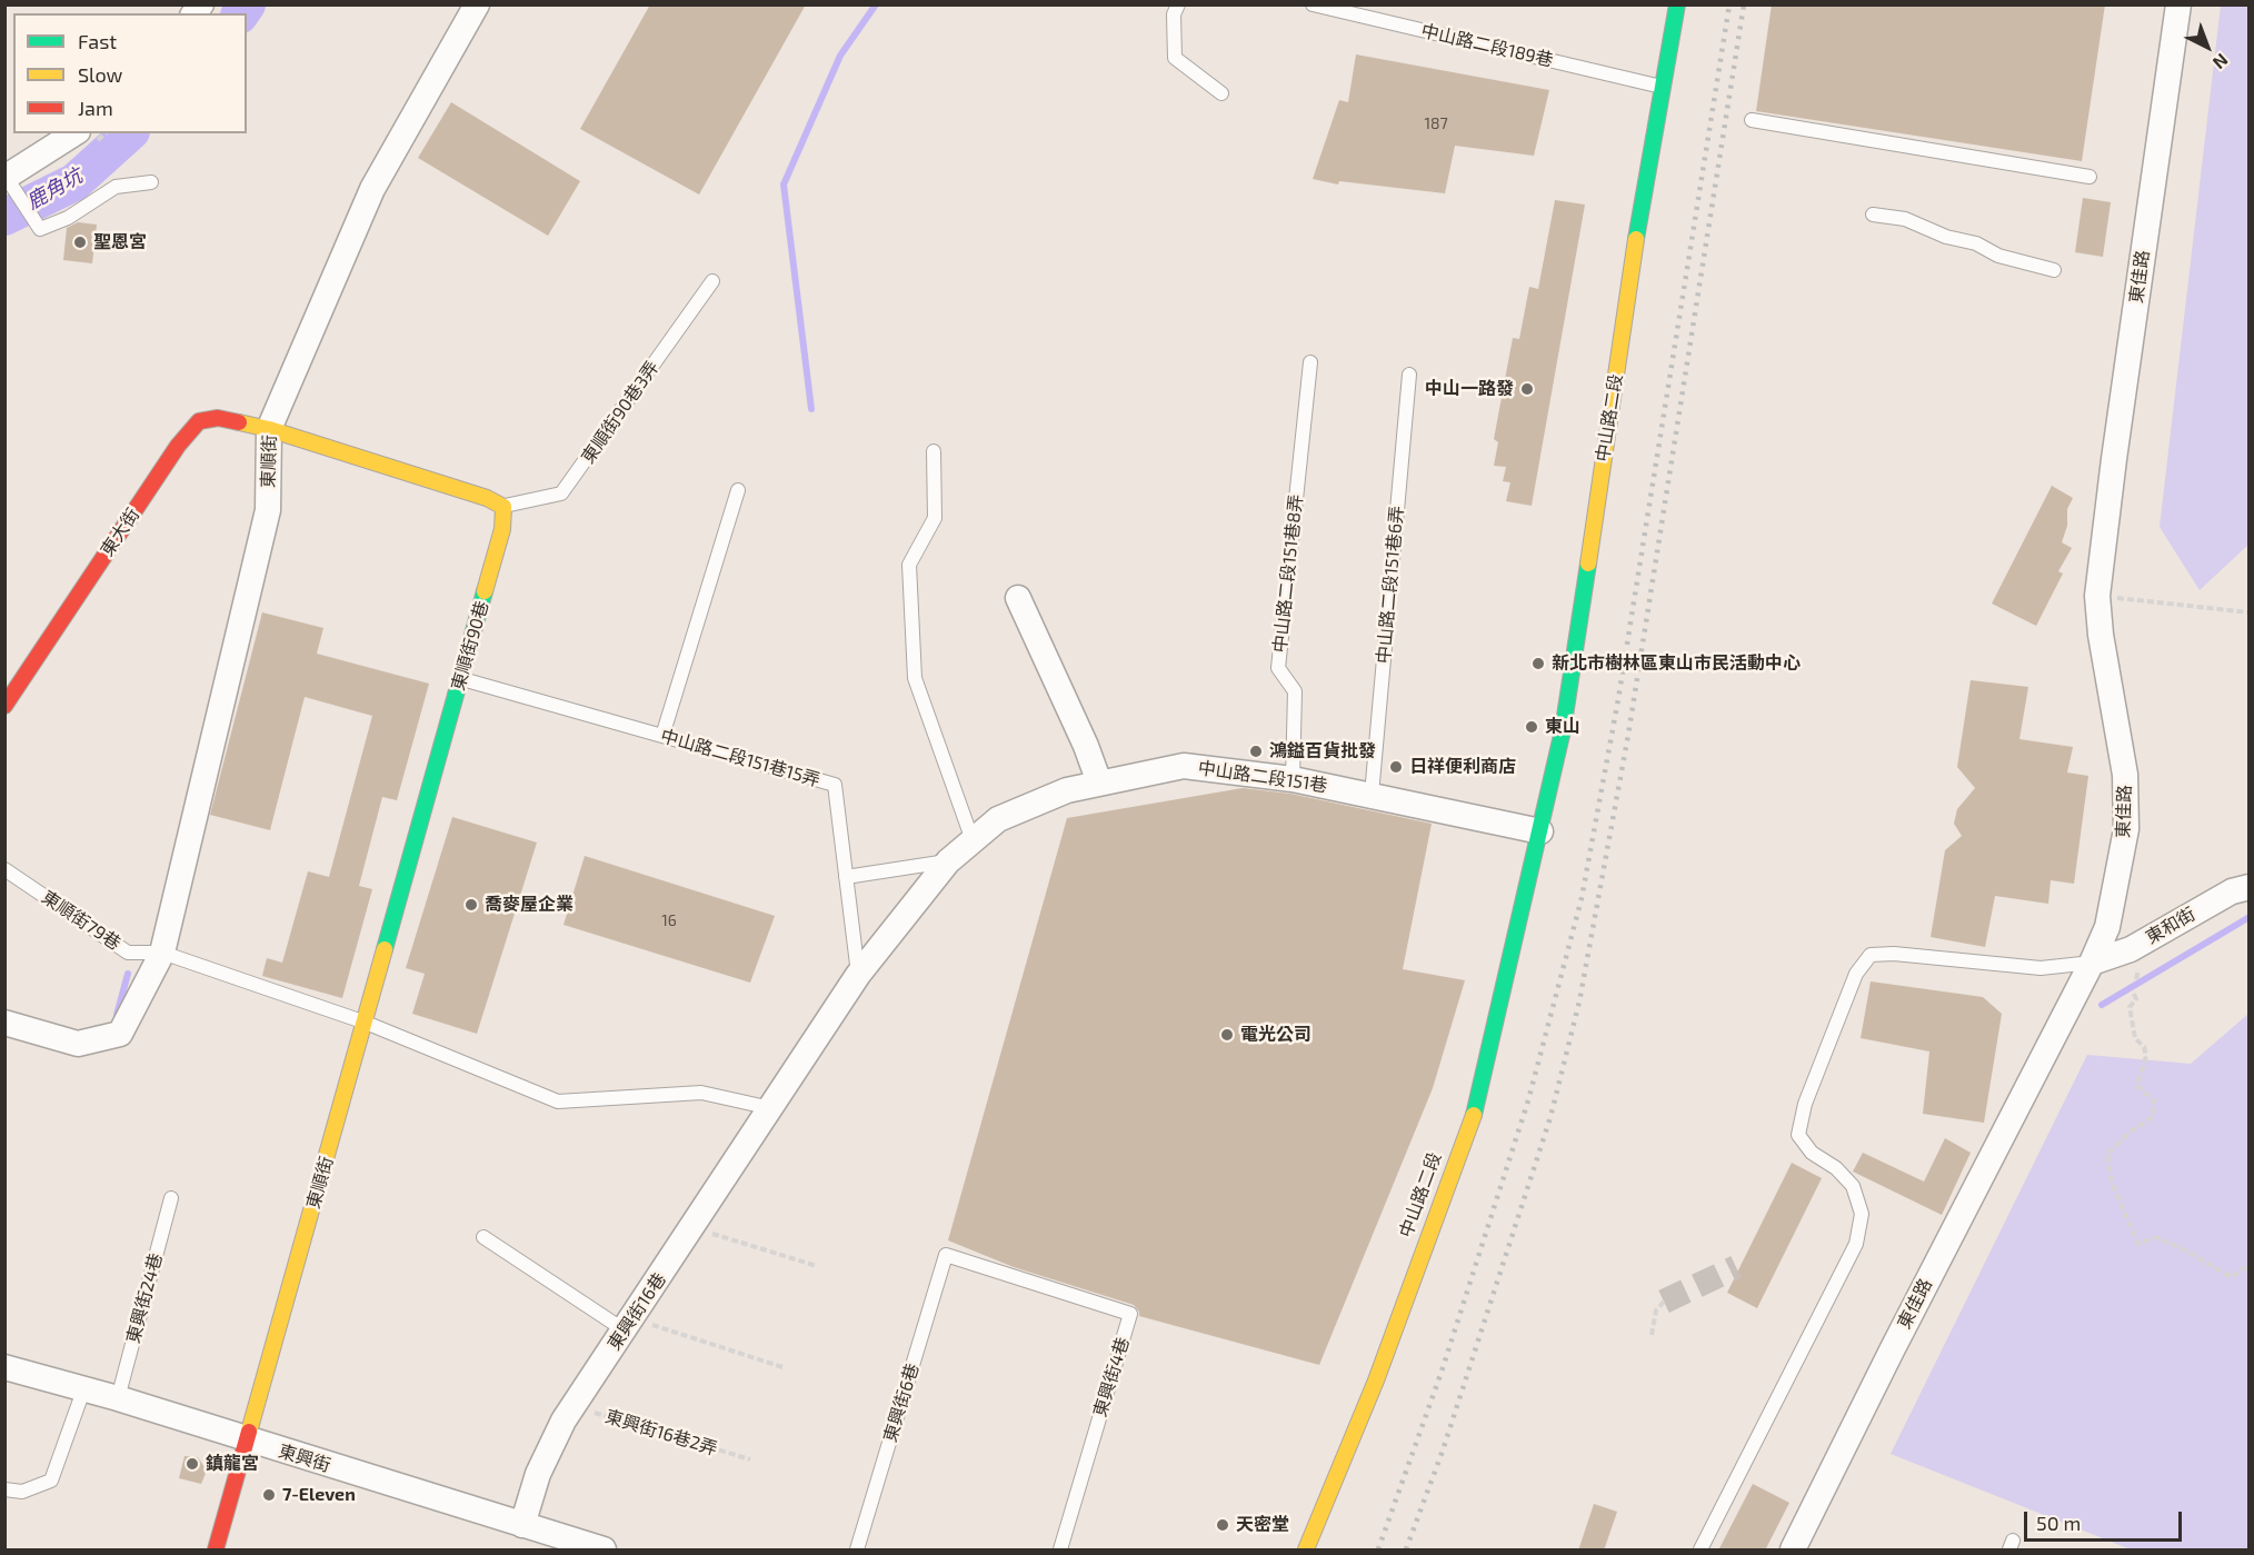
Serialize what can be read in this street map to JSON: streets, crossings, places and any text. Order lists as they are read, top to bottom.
{
  "streets": {
    "main road": [
      "中山路二段",
      "東順街",
      "東大街",
      "東順街90巷"
    ],
    "street": [
      "東佳路",
      "中山路二段151巷",
      "東和街",
      "東興街16巷",
      "東興街"
    ],
    "lane": [
      "中山路二段189巷",
      "東順街90巷3弄",
      "中山路二段151巷8弄",
      "中山路二段151巷6弄",
      "中山路二段151巷15弄",
      "東順街79巷",
      "東興街24巷",
      "東興街4巷",
      "東興街6巷"
    ],
    "path": ["東興街16巷2弄"]
  },
  "crossings": [
    ["中山路二段189巷", "中山路二段"],
    ["東佳路", "東和街"],
    ["東順街90巷3弄", "東順街90巷"],
    ["中山路二段", "中山路二段151巷"],
    ["東順街", "東大街"],
    ["東順街", "東順街90巷"],
    ["東順街", "東順街79巷"],
    ["東順街", "東興街"],
    ["中山路二段151巷8弄", "中山路二段151巷"],
    ["中山路二段151巷6弄", "中山路二段151巷"],
    ["東順街90巷", "中山路二段151巷15弄"],
    ["中山路二段151巷15弄", "中山路二段151巷"],
    ["中山路二段151巷15弄", "東興街16巷"],
    ["中山路二段151巷", "東興街16巷"],
    ["東興街24巷", "東興街"],
    ["東興街16巷", "東興街16巷2弄"],
    ["東興街16巷", "東興街"],
    ["東興街4巷", "東興街6巷"]
  ],
  "water": ["鹿角坑"],
  "places": [
    "聖恩宮",
    "中山一路發",
    "新北市樹林區東山市民活動中心",
    "東山",
    "鴻鎰百貨批發",
    "日祥便利商店",
    "喬麥屋企業",
    "電光公司",
    "鎮龍宮",
    "7-Eleven",
    "天密堂"
  ],
  "house_numbers": ["187", "16"],
  "legend": ["Fast", "Slow", "Jam"],
  "scale_bar": "50 m",
  "north": "bottom right"
}
